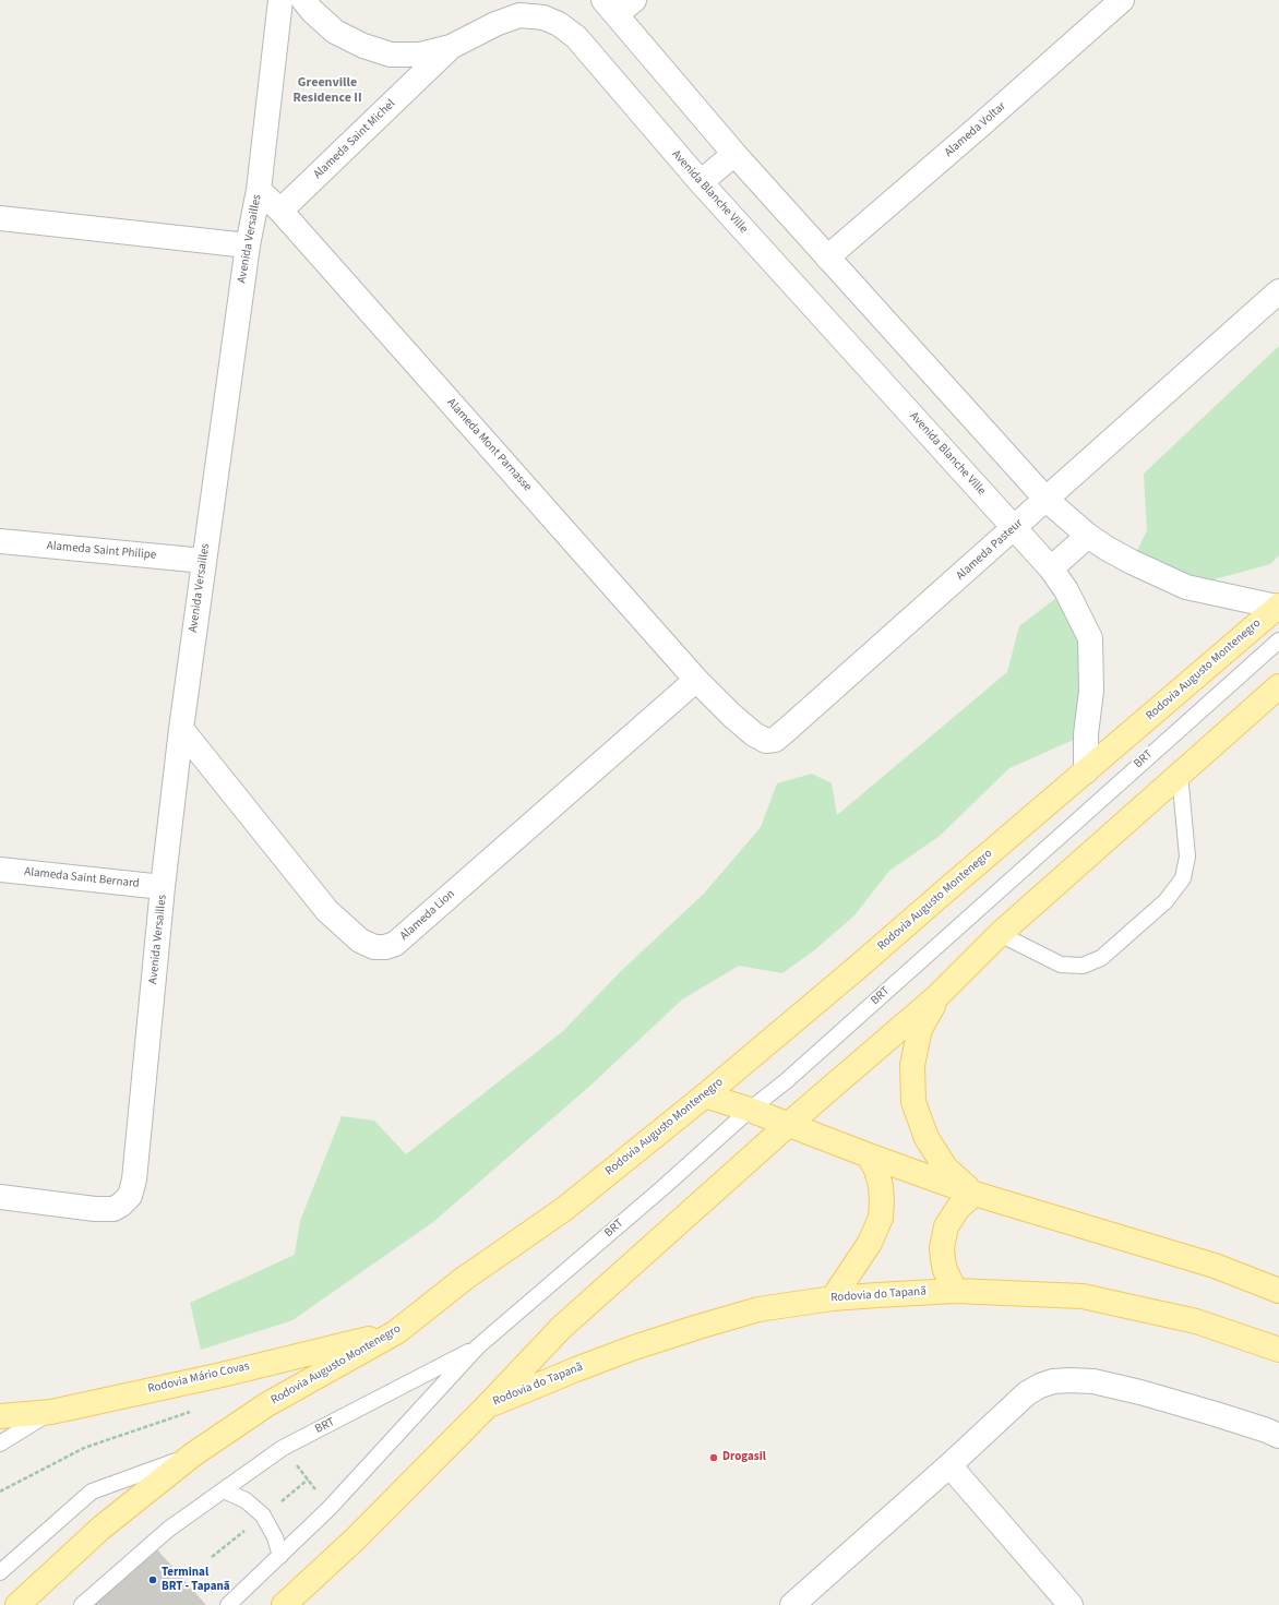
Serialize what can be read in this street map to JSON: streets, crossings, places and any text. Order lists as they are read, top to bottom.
{
  "streets": {
    "main road": ["Rodovia Augusto Montenegro", "Rodovia do Tapanã", "Rodovia Mário Covas"],
    "street": [
      "Alameda Voltar",
      "Alameda Saint Michel",
      "Avenida Blanche Ville",
      "Avenida Versailles",
      "Alameda Mont Parnasse",
      "Alameda Pasteur",
      "Alameda Saint Philipe",
      "Alameda Saint Bernard",
      "Alameda Lion"
    ],
    "lane": ["BRT"]
  },
  "crossings": [
    ["Alameda Saint Michel", "Avenida Blanche Ville"],
    ["Alameda Saint Michel", "Alameda Mont Parnasse"],
    ["Avenida Blanche Ville", "Alameda Pasteur"],
    ["Avenida Blanche Ville", "Rodovia Augusto Montenegro"],
    ["Avenida Versailles", "Alameda Saint Philipe"],
    ["Avenida Versailles", "Alameda Saint Bernard"],
    ["Avenida Versailles", "Alameda Lion"],
    ["Alameda Mont Parnasse", "Alameda Pasteur"],
    ["Alameda Mont Parnasse", "Alameda Lion"],
    ["Alameda Pasteur", "Alameda Lion"],
    ["Rodovia Augusto Montenegro", "Rodovia Mário Covas"]
  ],
  "districts": ["Greenville Residence II"],
  "places": ["Drogasil", "Terminal BRT - Tapanã"]
}
